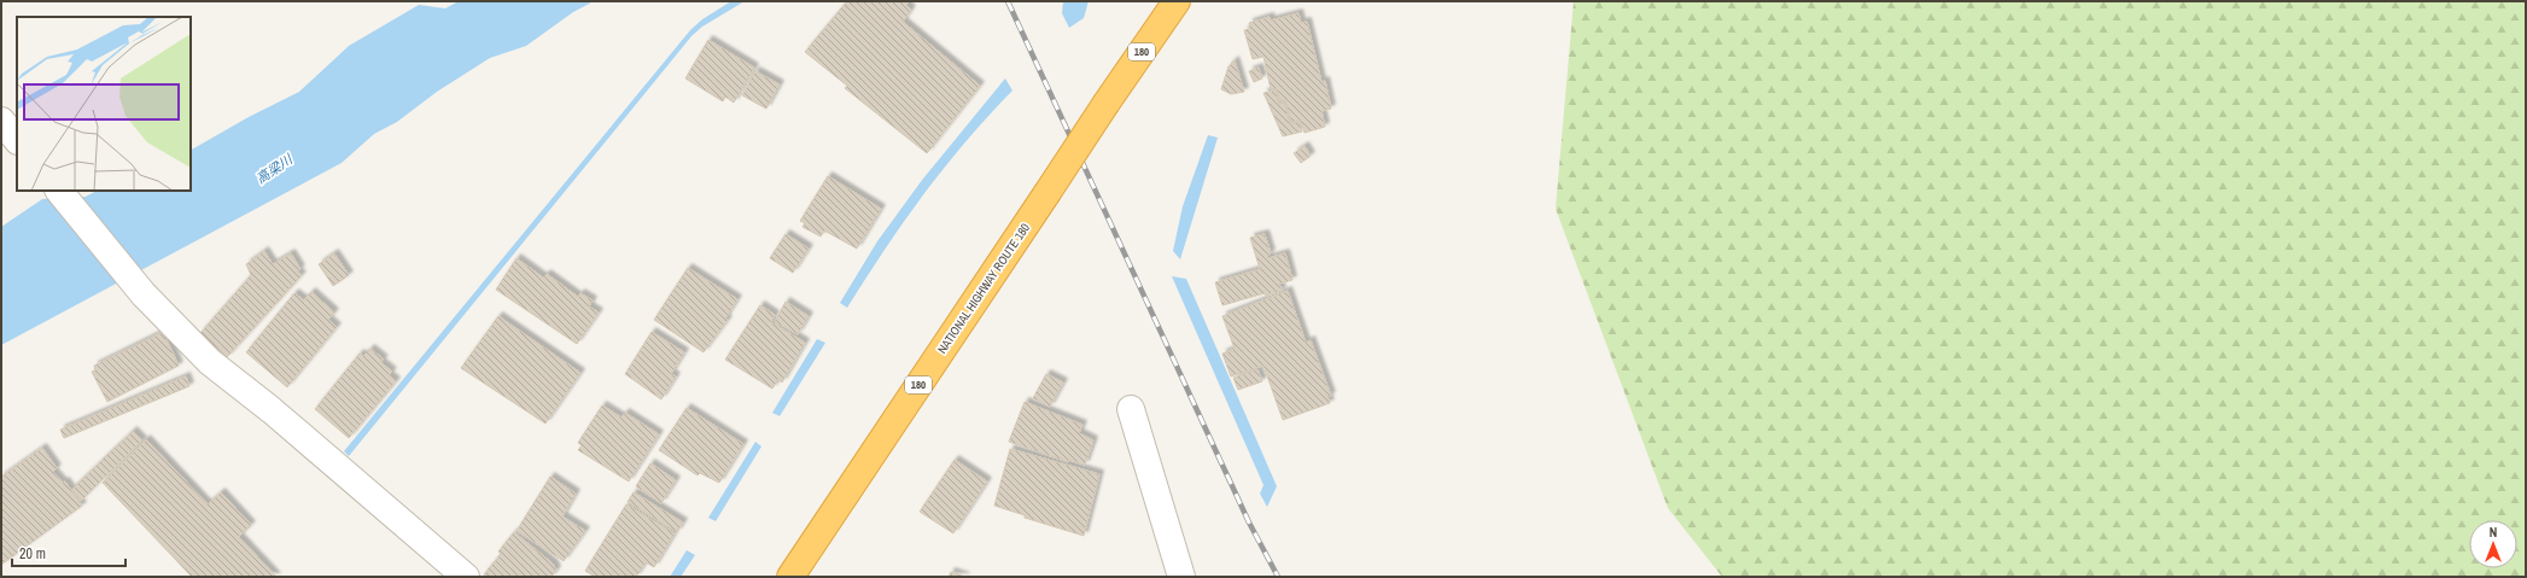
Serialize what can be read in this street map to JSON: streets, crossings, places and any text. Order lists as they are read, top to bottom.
{
  "streets": {
    "highway": ["180", "NATIONAL HIGHWAY ROUTE 180"]
  },
  "water": ["高梁川"],
  "scale_bar": "20 m",
  "north": "top"
}
